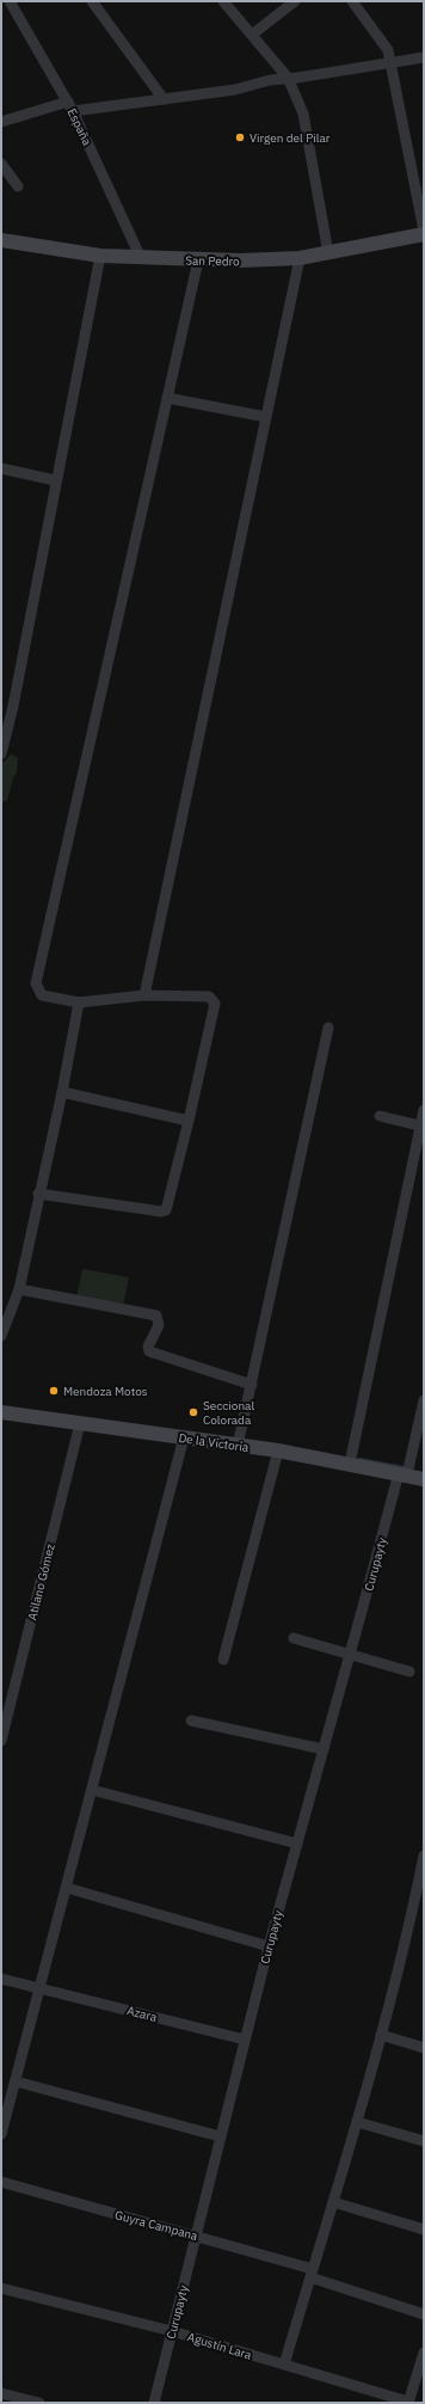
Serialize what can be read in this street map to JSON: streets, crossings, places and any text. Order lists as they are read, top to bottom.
{
  "streets": {
    "main road": ["San Pedro", "De la Victoria"],
    "street": [
      "España",
      "Curupayty",
      "Atilano Gómez",
      "Azara",
      "Guyra Campana",
      "Agustín Lara"
    ]
  },
  "crossings": [
    ["España", "San Pedro"],
    ["De la Victoria", "Curupayty"],
    ["De la Victoria", "Atilano Gómez"],
    ["Curupayty", "Azara"],
    ["Curupayty", "Guyra Campana"],
    ["Curupayty", "Agustín Lara"]
  ],
  "places": ["Virgen del Pilar", "Mendoza Motos", "Seccional Colorada"]
}
